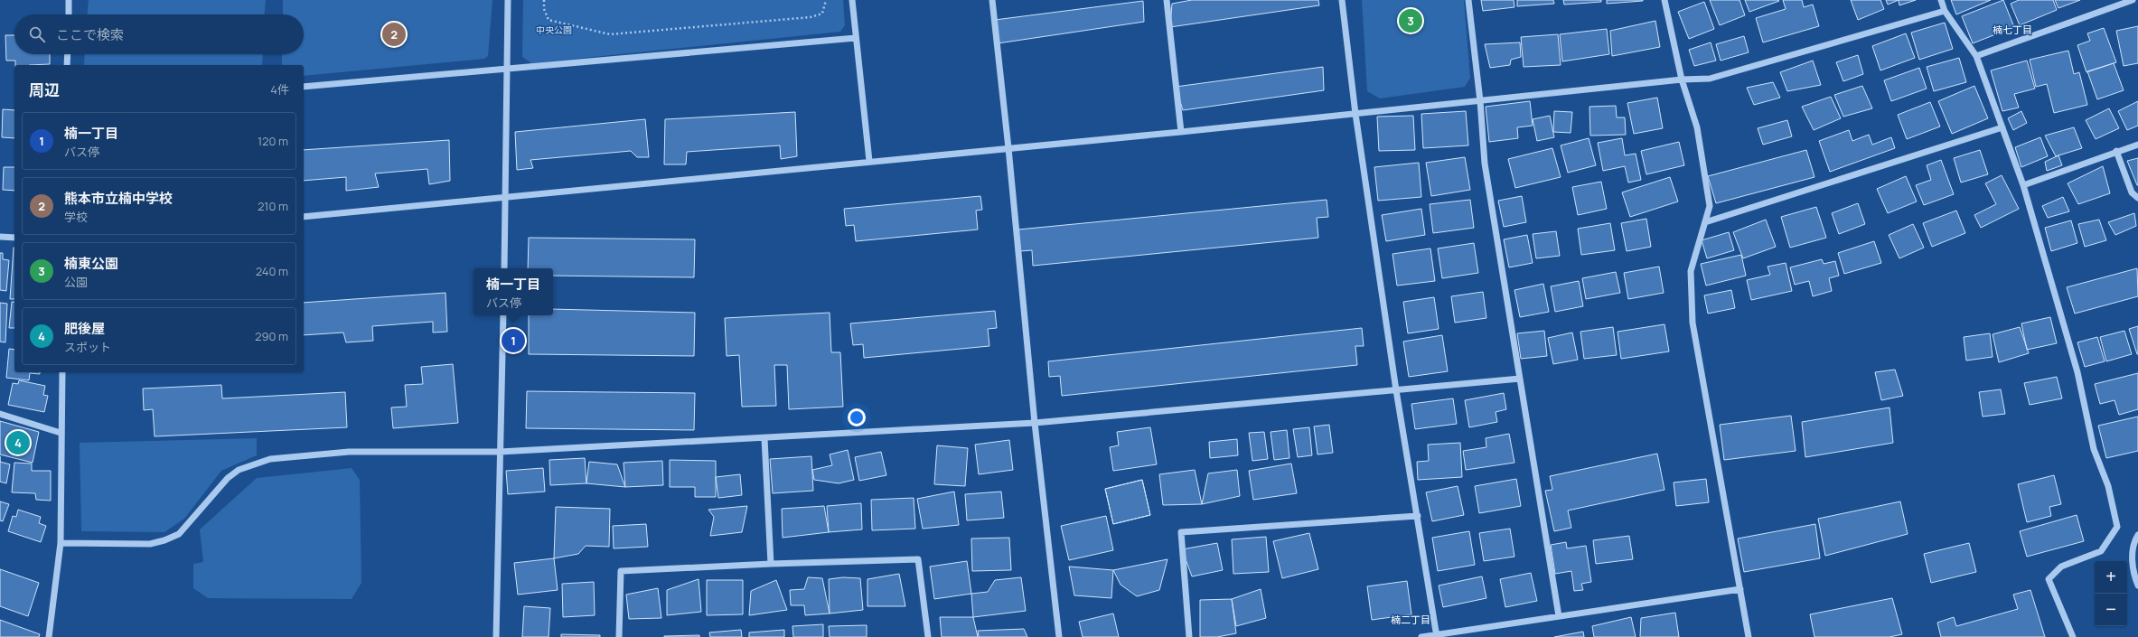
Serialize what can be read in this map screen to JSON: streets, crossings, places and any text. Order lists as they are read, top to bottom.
{
  "districts": ["楠七丁目", "楠二丁目"],
  "parks": ["中央公園"],
  "page": {
    "pins": [
      "3",
      "2",
      "1",
      "4"
    ],
    "search": "ここで検索",
    "heading": ["周辺", "4件"],
    "list": [
      {
        "mark": "1",
        "name": "楠一丁目",
        "note": "バス停",
        "value": "120 m"
      },
      {
        "mark": "2",
        "name": "熊本市立楠中学校",
        "note": "学校",
        "value": "210 m"
      },
      {
        "mark": "3",
        "name": "楠東公園",
        "note": "公園",
        "value": "240 m"
      },
      {
        "mark": "4",
        "name": "肥後屋",
        "note": "スポット",
        "value": "290 m"
      }
    ],
    "popup": ["楠一丁目", "バス停"],
    "map_buttons": ["+", "−"]
  }
}
